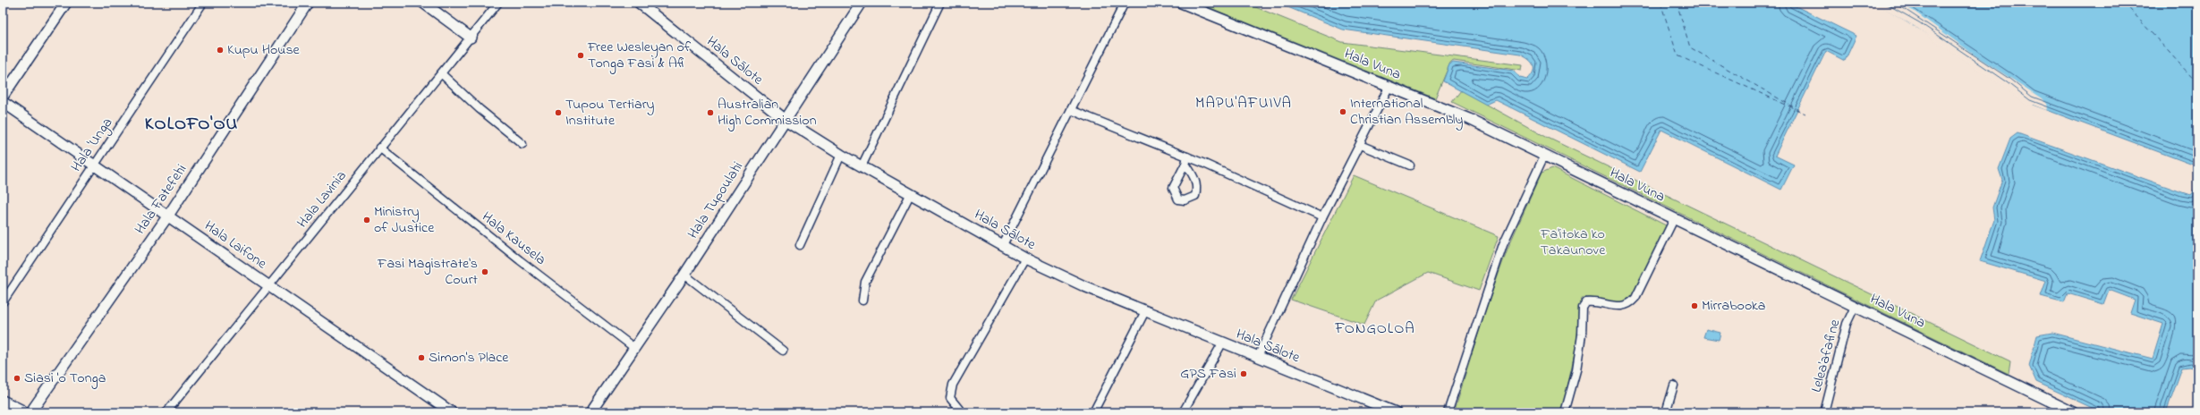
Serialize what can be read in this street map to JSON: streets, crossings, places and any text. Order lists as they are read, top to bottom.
{
  "streets": {
    "main road": [
      "Hala Sālote",
      "Hala Vuna",
      "Hala Fatefehi",
      "Hala Tupoulahi",
      "Hala Laifone"
    ],
    "street": [
      "Hala 'Unga",
      "Hala Lavinia",
      "Hala Kausela",
      "Lelea’afafine"
    ]
  },
  "crossings": [
    ["Hala Sālote", "Hala Tupoulahi"],
    ["Hala Vuna", "Lelea’afafine"],
    ["Hala 'Unga", "Hala Laifone"],
    ["Hala Fatefehi", "Hala Laifone"],
    ["Hala Lavinia", "Hala Kausela"],
    ["Hala Lavinia", "Hala Laifone"],
    ["Hala Tupoulahi", "Hala Kausela"]
  ],
  "districts": ["MAPU'AFUIVA", "KOLOFO'OU", "FONGOLOA"],
  "parks": ["Fa'itoka ko Takaunove"],
  "places": [
    "Kupu House",
    "Free Wesleyan of Tonga Fasi & Afi",
    "International Christian Assembly",
    "Tupou Tertiary Institute",
    "Australian High Commission",
    "Ministry of Justice",
    "Fasi Magistrate's Court",
    "Mirrabooka",
    "Simon's Place",
    "GPS Fasi",
    "Siasi 'o Tonga"
  ]
}
